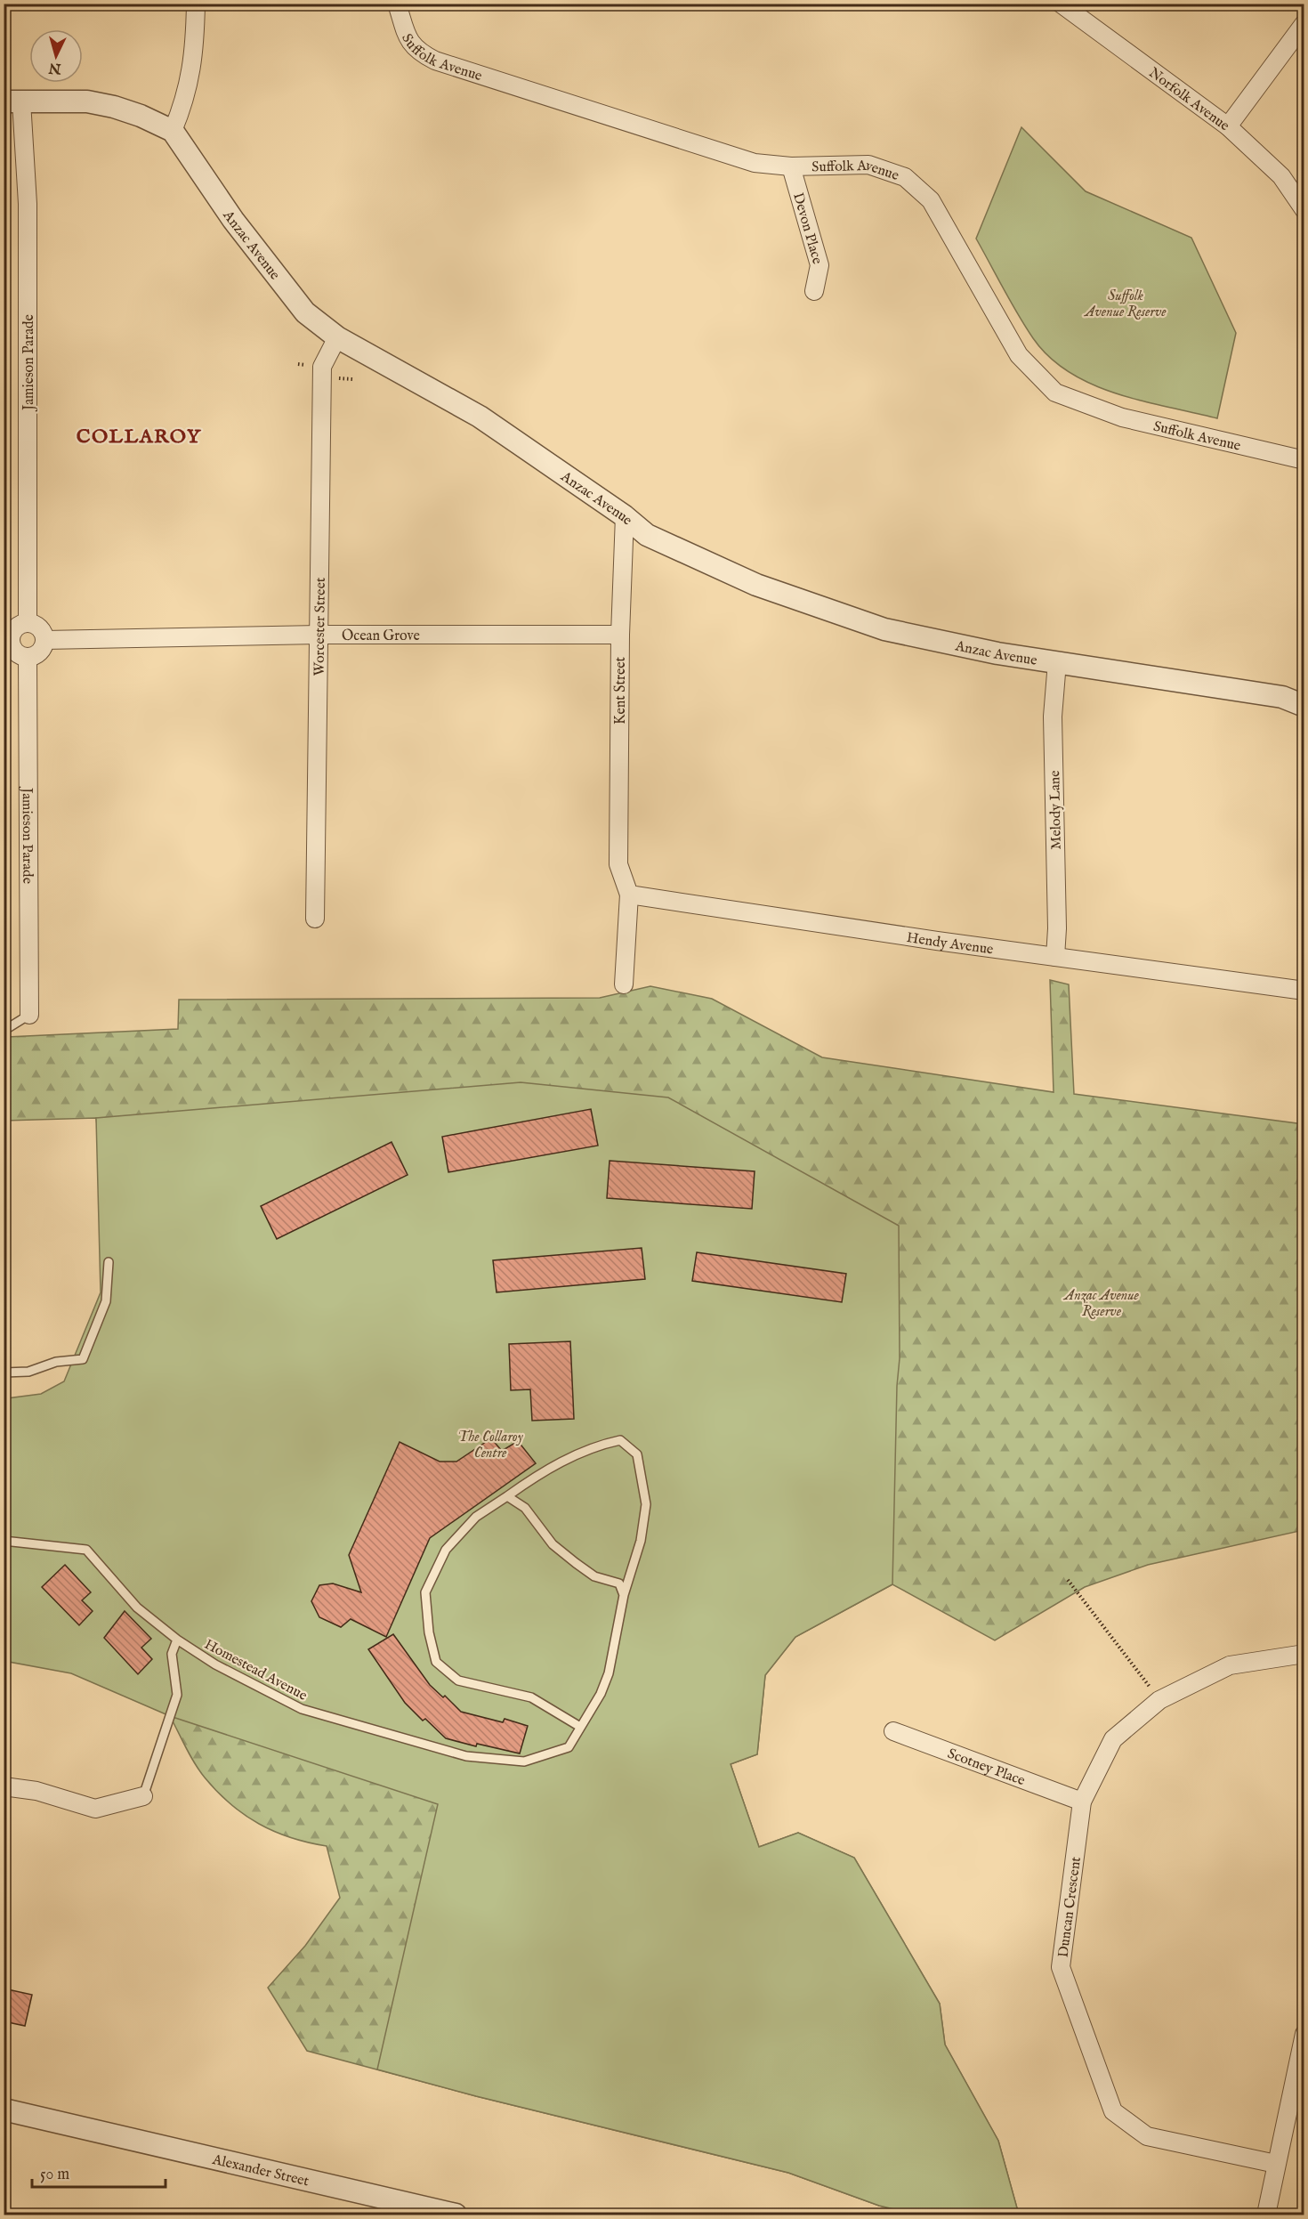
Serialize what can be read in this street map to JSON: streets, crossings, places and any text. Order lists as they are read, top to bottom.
{
  "streets": {
    "street": [
      "Suffolk Avenue",
      "Norfolk Avenue",
      "Devon Place",
      "Anzac Avenue",
      "Jamieson Parade",
      "Worcester Street",
      "Ocean Grove",
      "Kent Street",
      "Melody Lane",
      "Hendy Avenue",
      "Scotney Place",
      "Duncan Crescent",
      "Alexander Street"
    ],
    "lane": ["Homestead Avenue"]
  },
  "crossings": [
    ["Suffolk Avenue", "Devon Place"],
    ["Anzac Avenue", "Worcester Street"],
    ["Anzac Avenue", "Kent Street"],
    ["Anzac Avenue", "Melody Lane"],
    ["Jamieson Parade", "Ocean Grove"],
    ["Worcester Street", "Ocean Grove"],
    ["Ocean Grove", "Kent Street"],
    ["Kent Street", "Hendy Avenue"],
    ["Melody Lane", "Hendy Avenue"],
    ["Scotney Place", "Duncan Crescent"]
  ],
  "districts": ["COLLAROY"],
  "parks": ["Suffolk Avenue Reserve", "Anzac Avenue Reserve", "The Collaroy Centre"],
  "scale_bar": "50 m",
  "north": "bottom"
}
